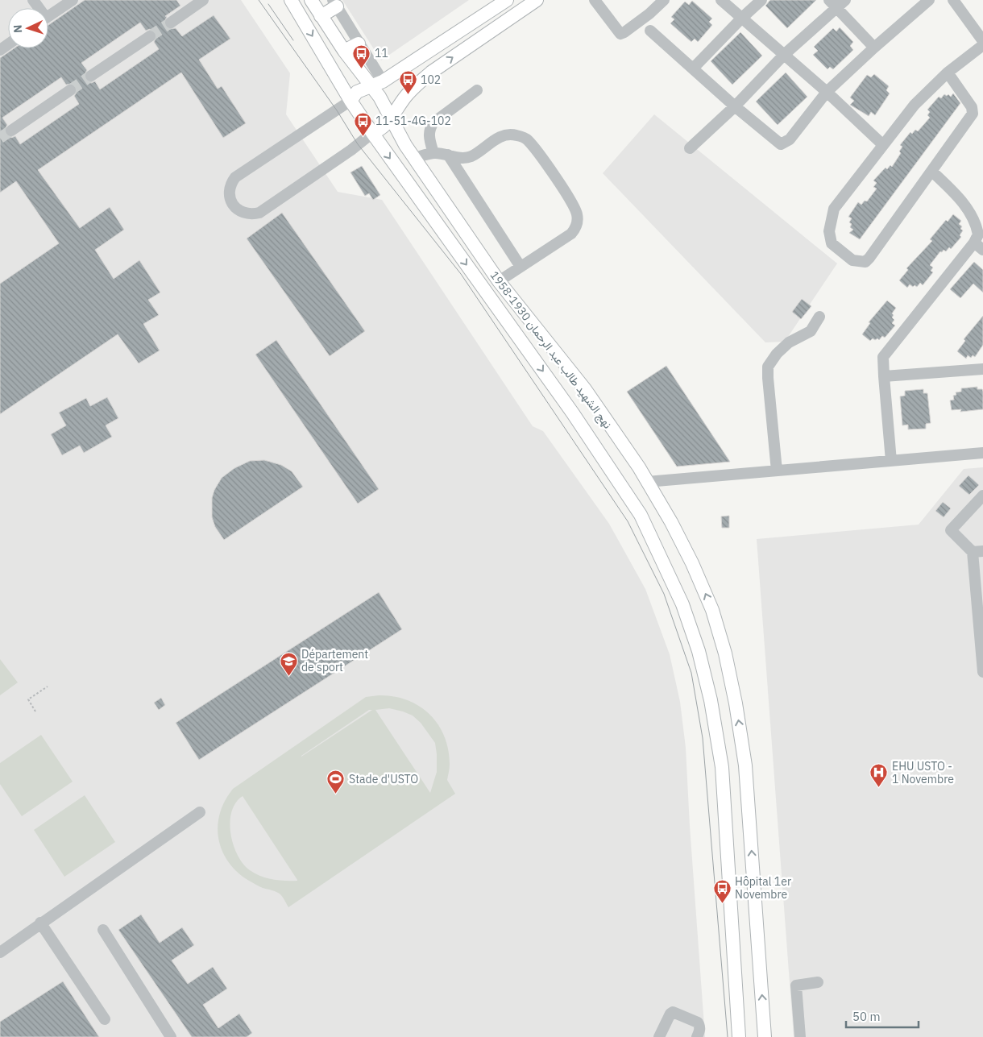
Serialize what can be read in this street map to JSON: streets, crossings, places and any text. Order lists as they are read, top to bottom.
{
  "streets": {
    "main road": ["نهج الشهيد طالب عبد الرحمان 1930-1958"]
  },
  "places": {
    "bus stop": [
      "11",
      "102",
      "11-51-4G-102",
      "Hôpital 1er Novembre"
    ],
    "school or university": ["Département de sport"],
    "hospital": ["EHU USTO - 1 Novembre"],
    "sports": ["Stade d'USTO"]
  },
  "scale_bar": "50 m",
  "north": "left"
}
